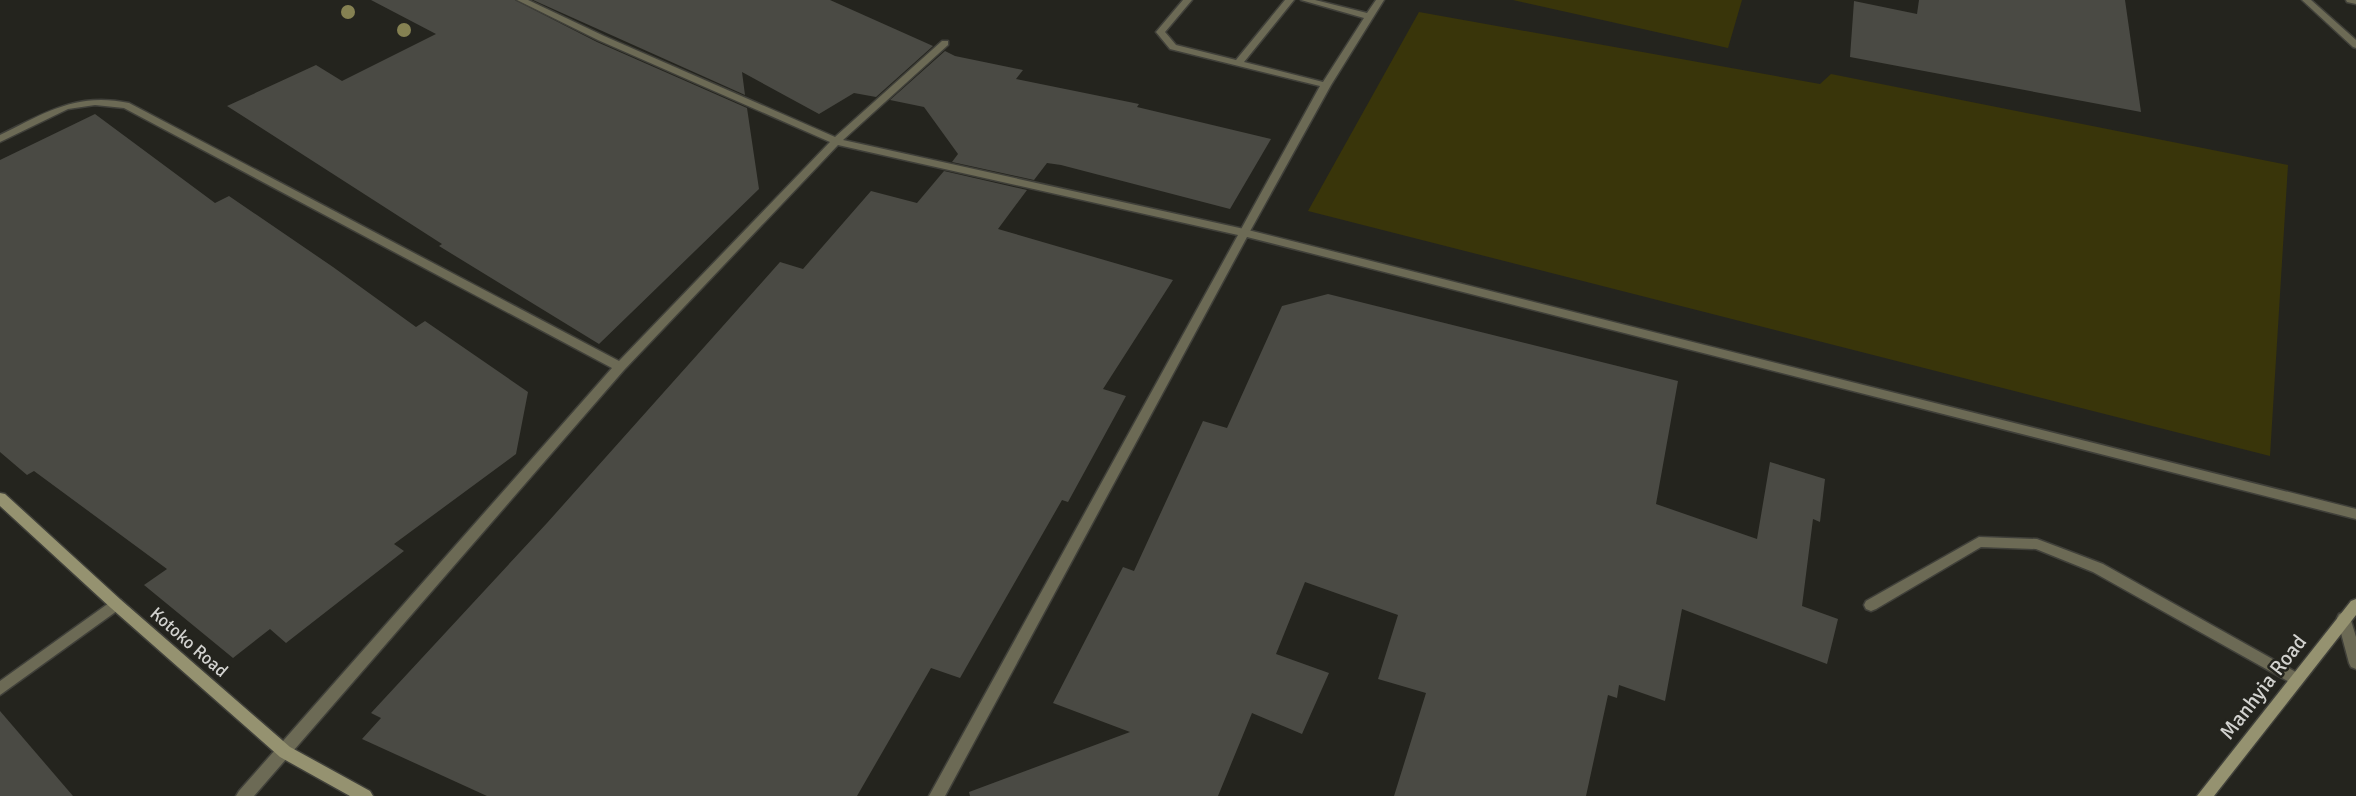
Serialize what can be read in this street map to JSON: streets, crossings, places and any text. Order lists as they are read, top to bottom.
{
  "streets": {
    "street": ["Kotoko Road", "Manhyia Road"]
  }
}
